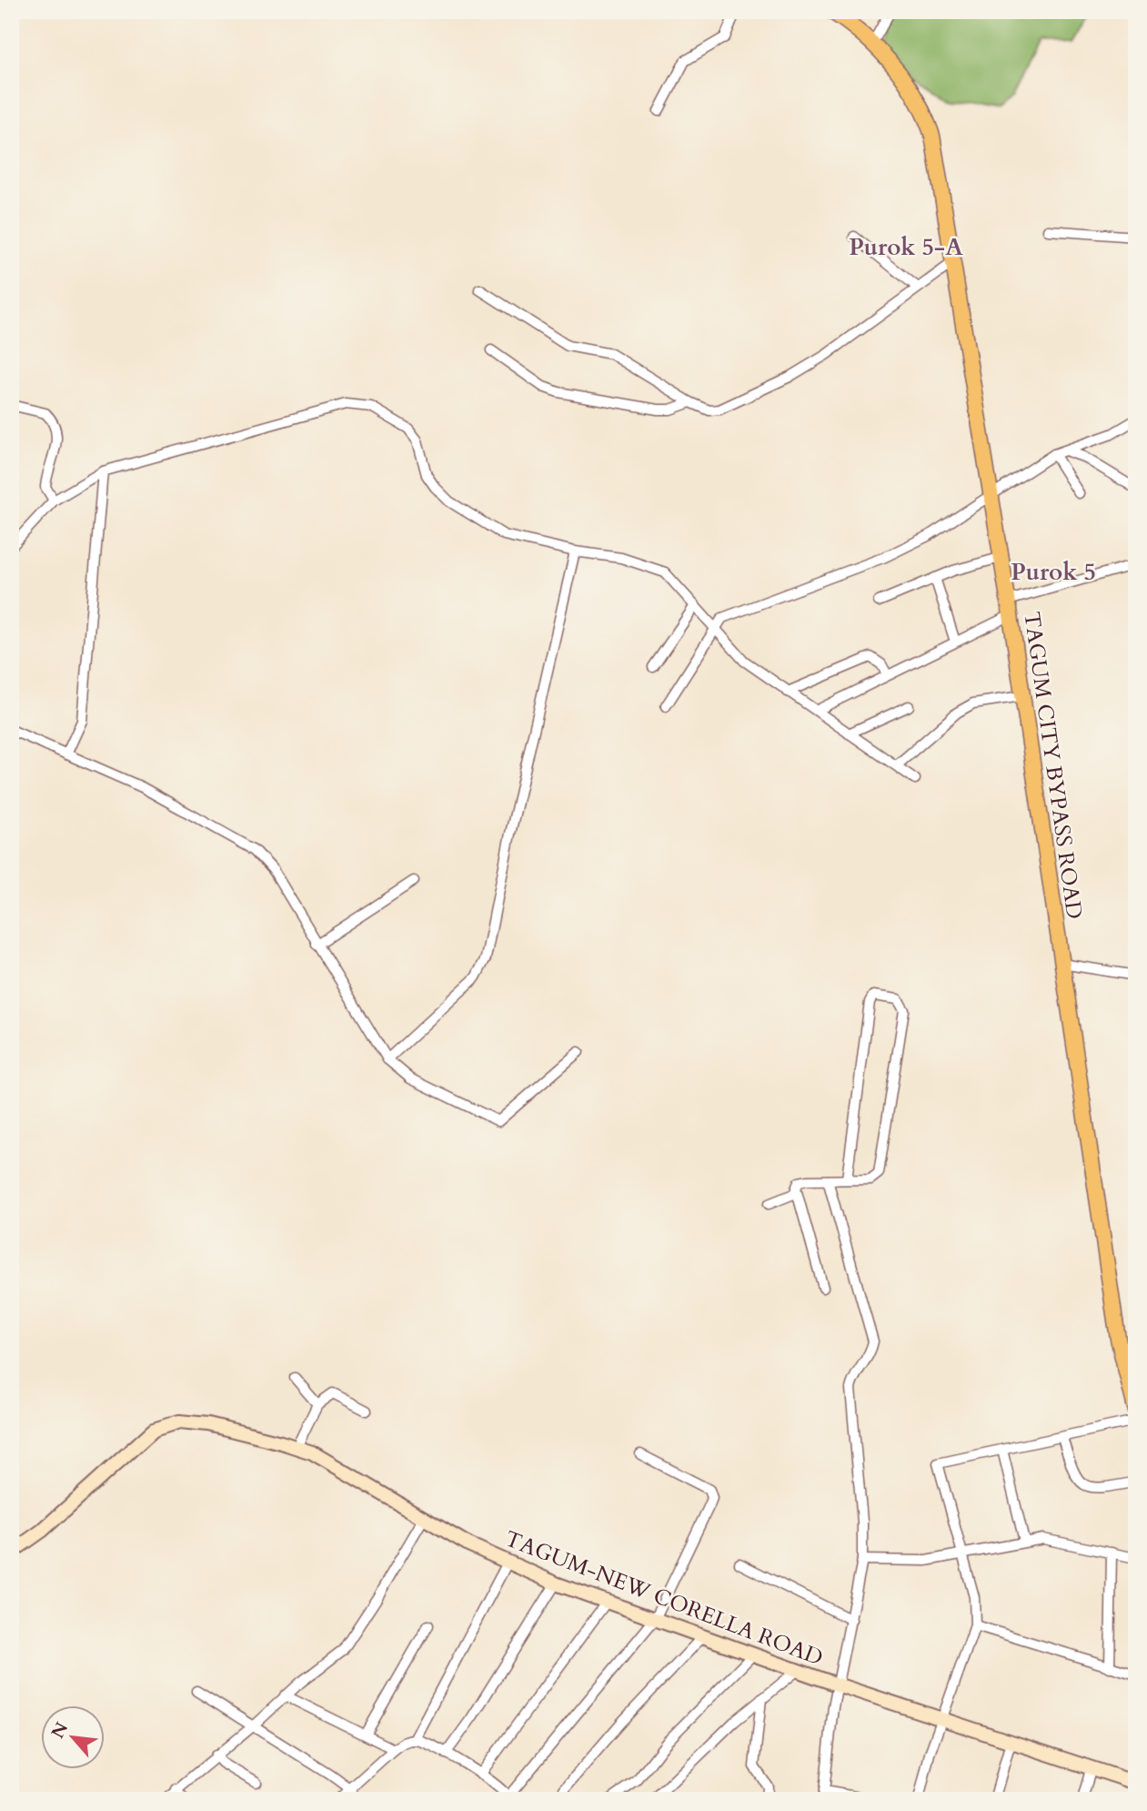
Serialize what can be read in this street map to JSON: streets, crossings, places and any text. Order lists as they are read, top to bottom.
{
  "streets": {
    "main road": ["TAGUM CITY BYPASS ROAD", "TAGUM-NEW CORELLA ROAD"]
  },
  "districts": ["Purok 5-A", "Purok 5"],
  "north": "top left"
}
